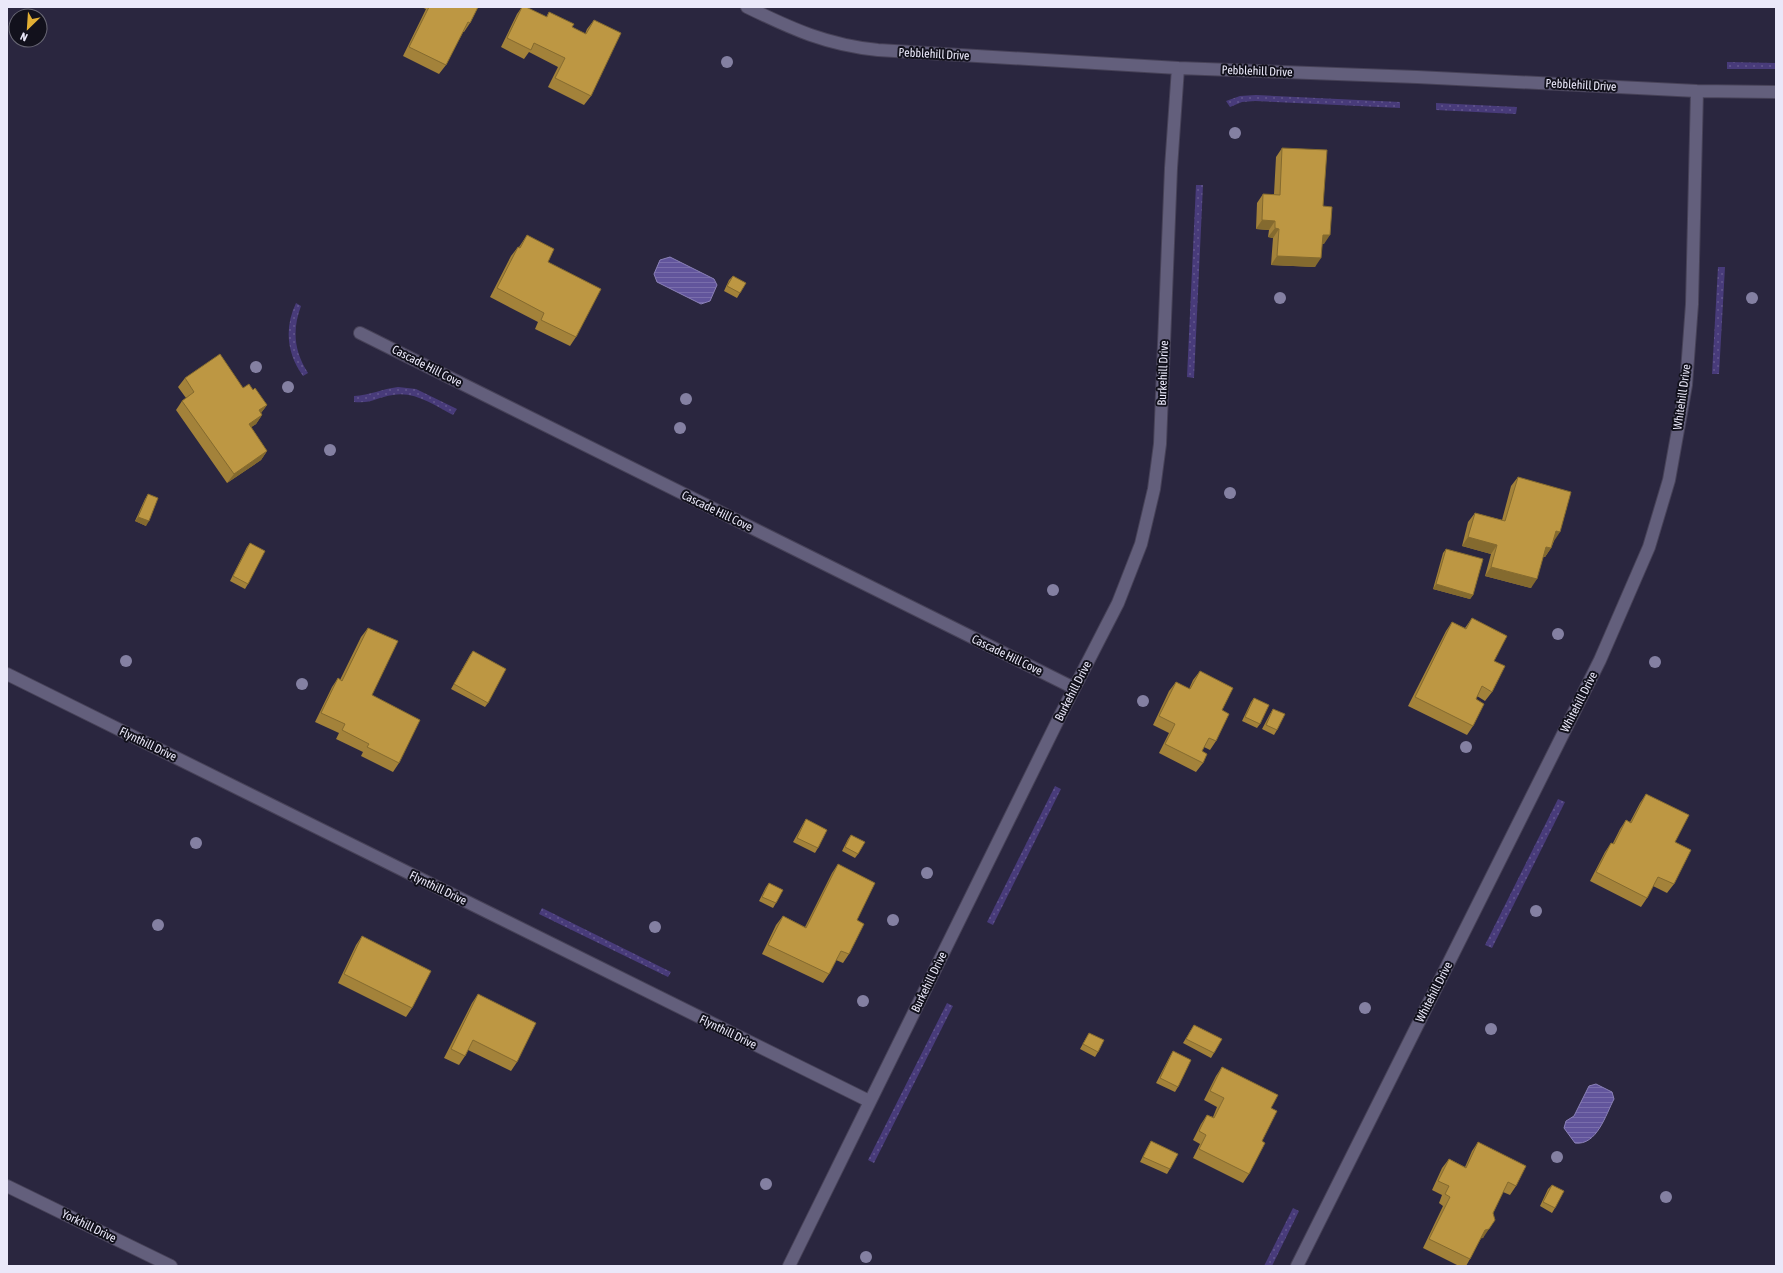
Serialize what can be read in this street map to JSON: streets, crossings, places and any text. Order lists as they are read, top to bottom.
{
  "streets": {
    "street": [
      "Pebblehill Drive",
      "Cascade Hill Cove",
      "Burkehill Drive",
      "Whitehill Drive",
      "Flynthill Drive",
      "Yorkhill Drive"
    ]
  },
  "crossings": [
    ["Pebblehill Drive", "Burkehill Drive"],
    ["Pebblehill Drive", "Whitehill Drive"],
    ["Cascade Hill Cove", "Burkehill Drive"],
    ["Burkehill Drive", "Flynthill Drive"]
  ],
  "north": "bottom left"
}
